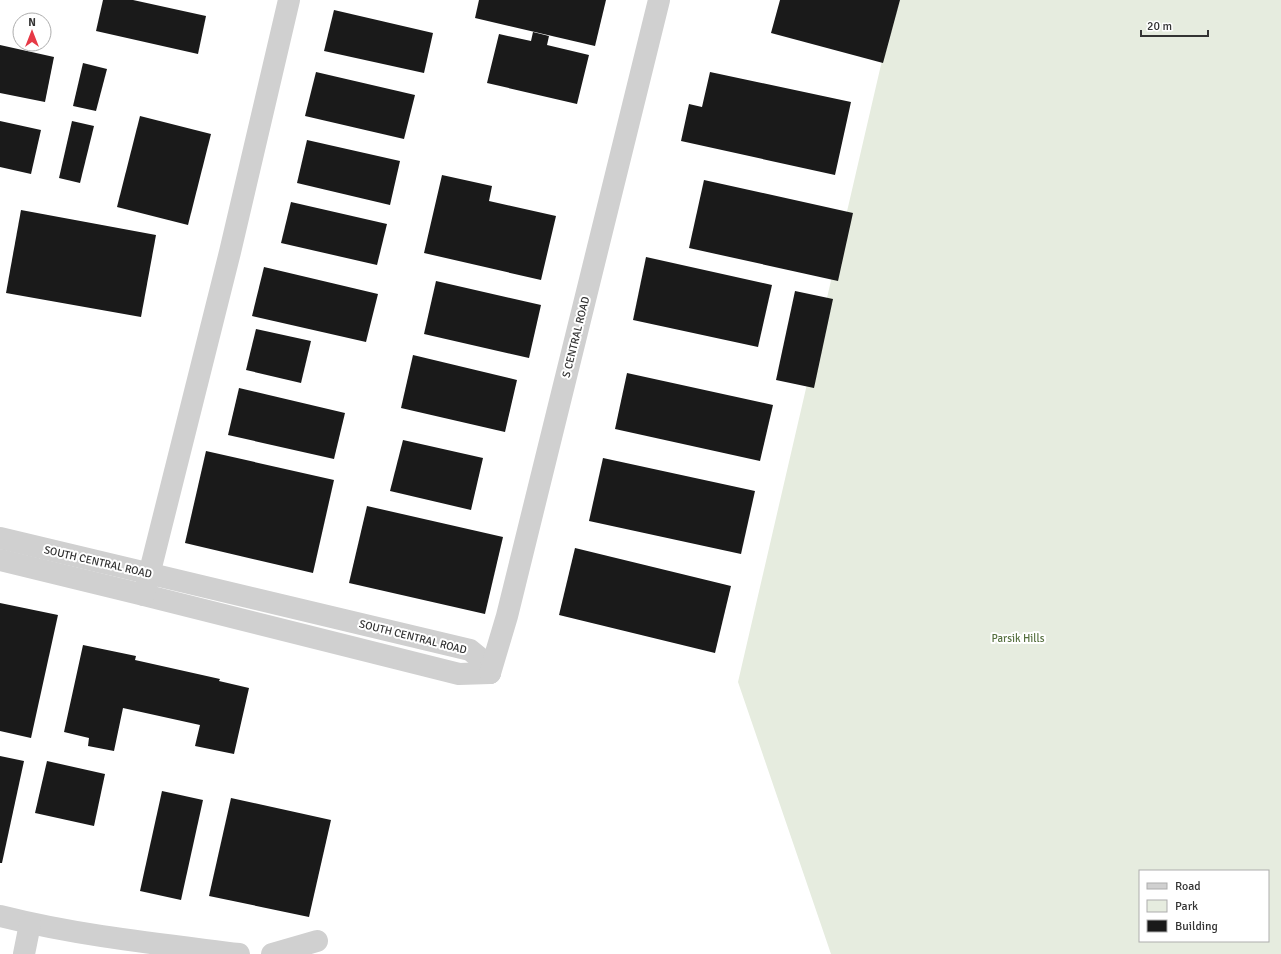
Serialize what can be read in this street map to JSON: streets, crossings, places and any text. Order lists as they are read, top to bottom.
{
  "streets": {
    "street": ["S CENTRAL ROAD", "SOUTH CENTRAL ROAD"]
  },
  "crossings": [
    ["S CENTRAL ROAD", "SOUTH CENTRAL ROAD"]
  ],
  "parks": ["Parsik Hills"],
  "legend": ["Road", "Park", "Building"],
  "scale_bar": "20 m",
  "north": "top"
}
